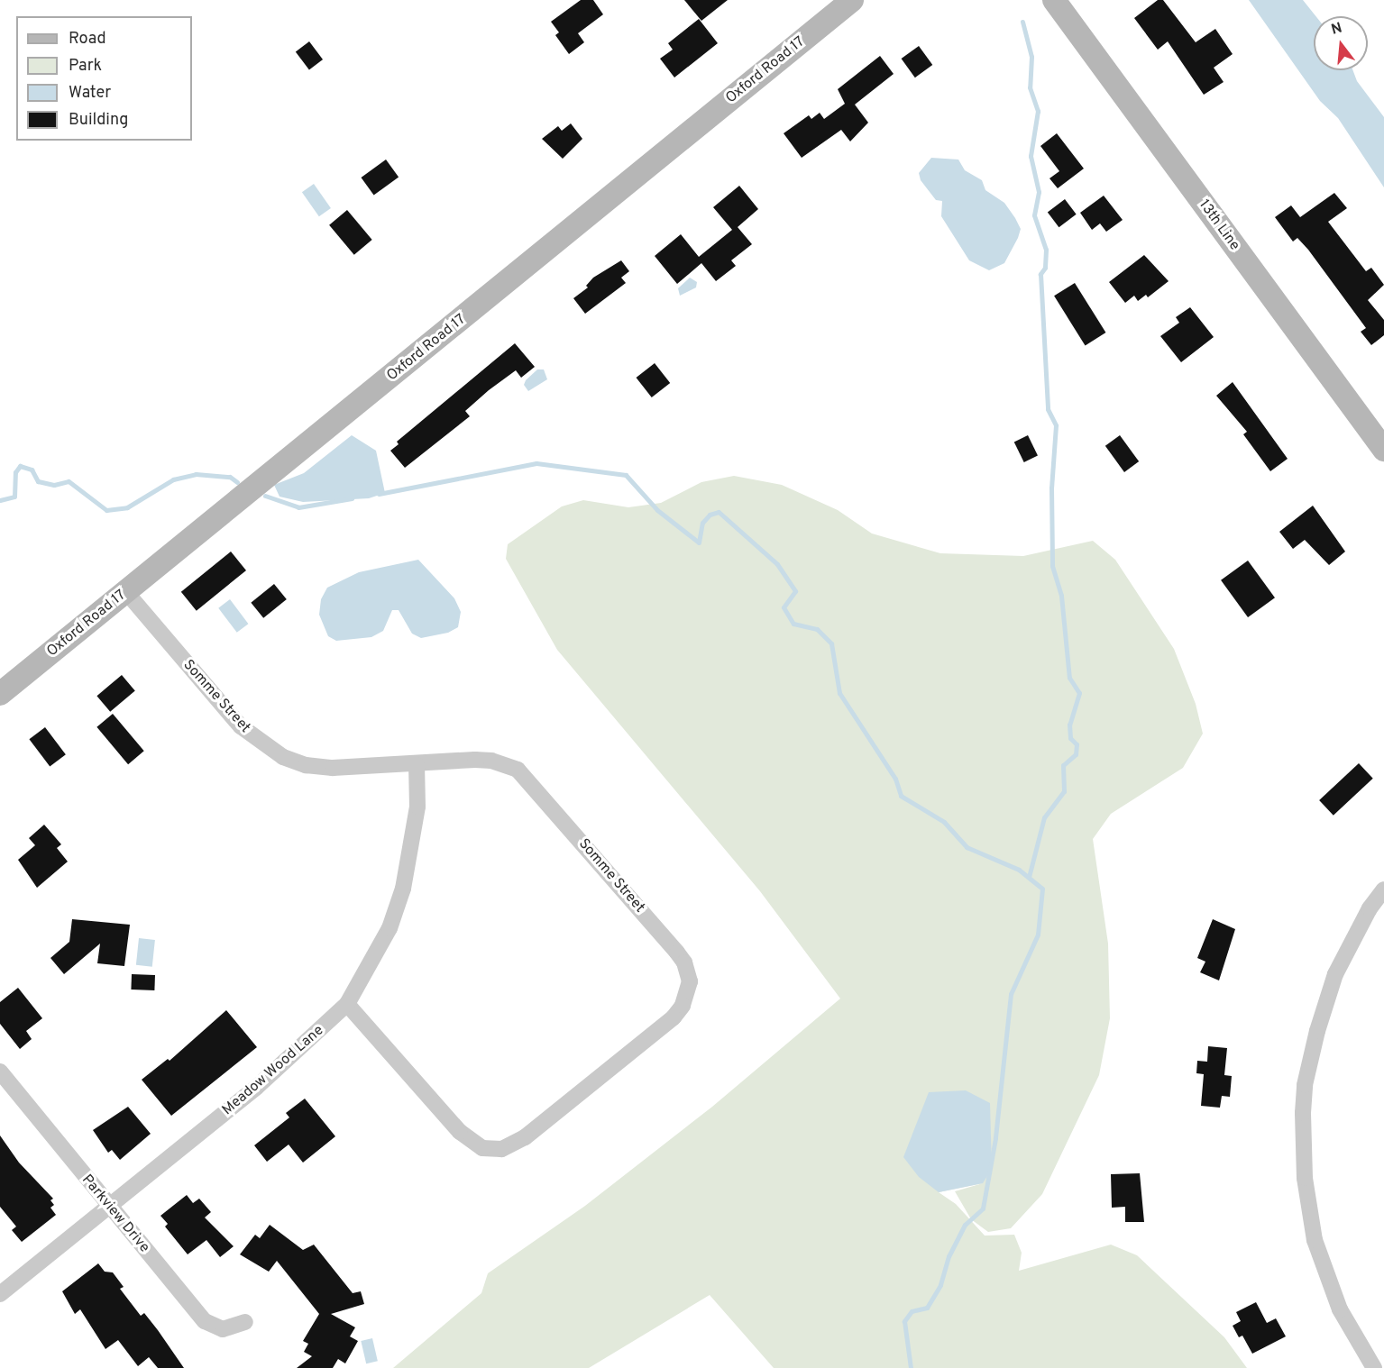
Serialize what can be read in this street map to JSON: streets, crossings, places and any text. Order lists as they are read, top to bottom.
{
  "streets": {
    "main road": ["Oxford Road 17", "13th Line"],
    "street": ["Somme Street", "Meadow Wood Lane", "Parkview Drive"]
  },
  "crossings": [
    ["Oxford Road 17", "Somme Street"],
    ["Somme Street", "Meadow Wood Lane"],
    ["Meadow Wood Lane", "Parkview Drive"]
  ],
  "legend": [
    "Road",
    "Park",
    "Water",
    "Building"
  ],
  "north": "top"
}
